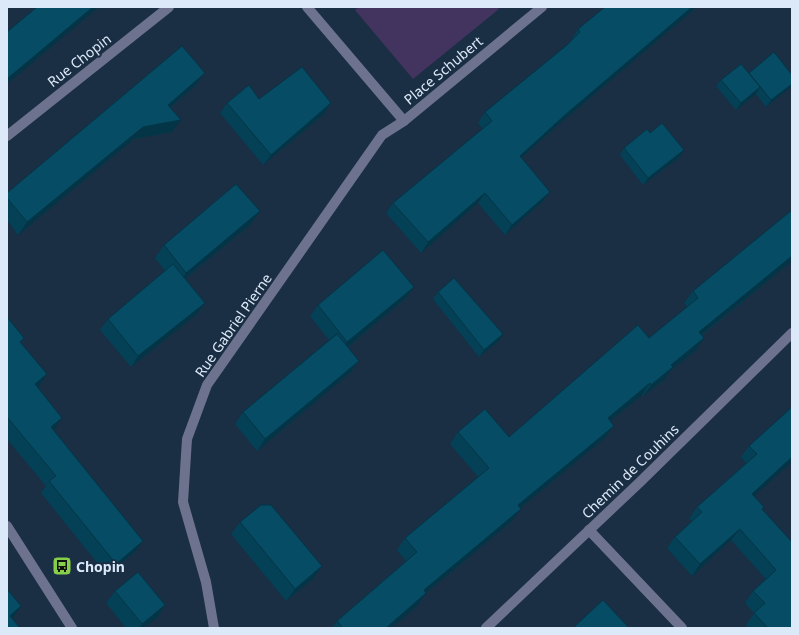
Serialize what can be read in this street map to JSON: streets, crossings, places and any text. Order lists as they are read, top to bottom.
{
  "streets": {
    "street": [
      "Rue Chopin",
      "Place Schubert",
      "Rue Gabriel Pierne",
      "Chemin de Couhins"
    ]
  },
  "crossings": [
    ["Place Schubert", "Rue Gabriel Pierne"]
  ],
  "places": {
    "bus stop": ["Chopin"]
  }
}
